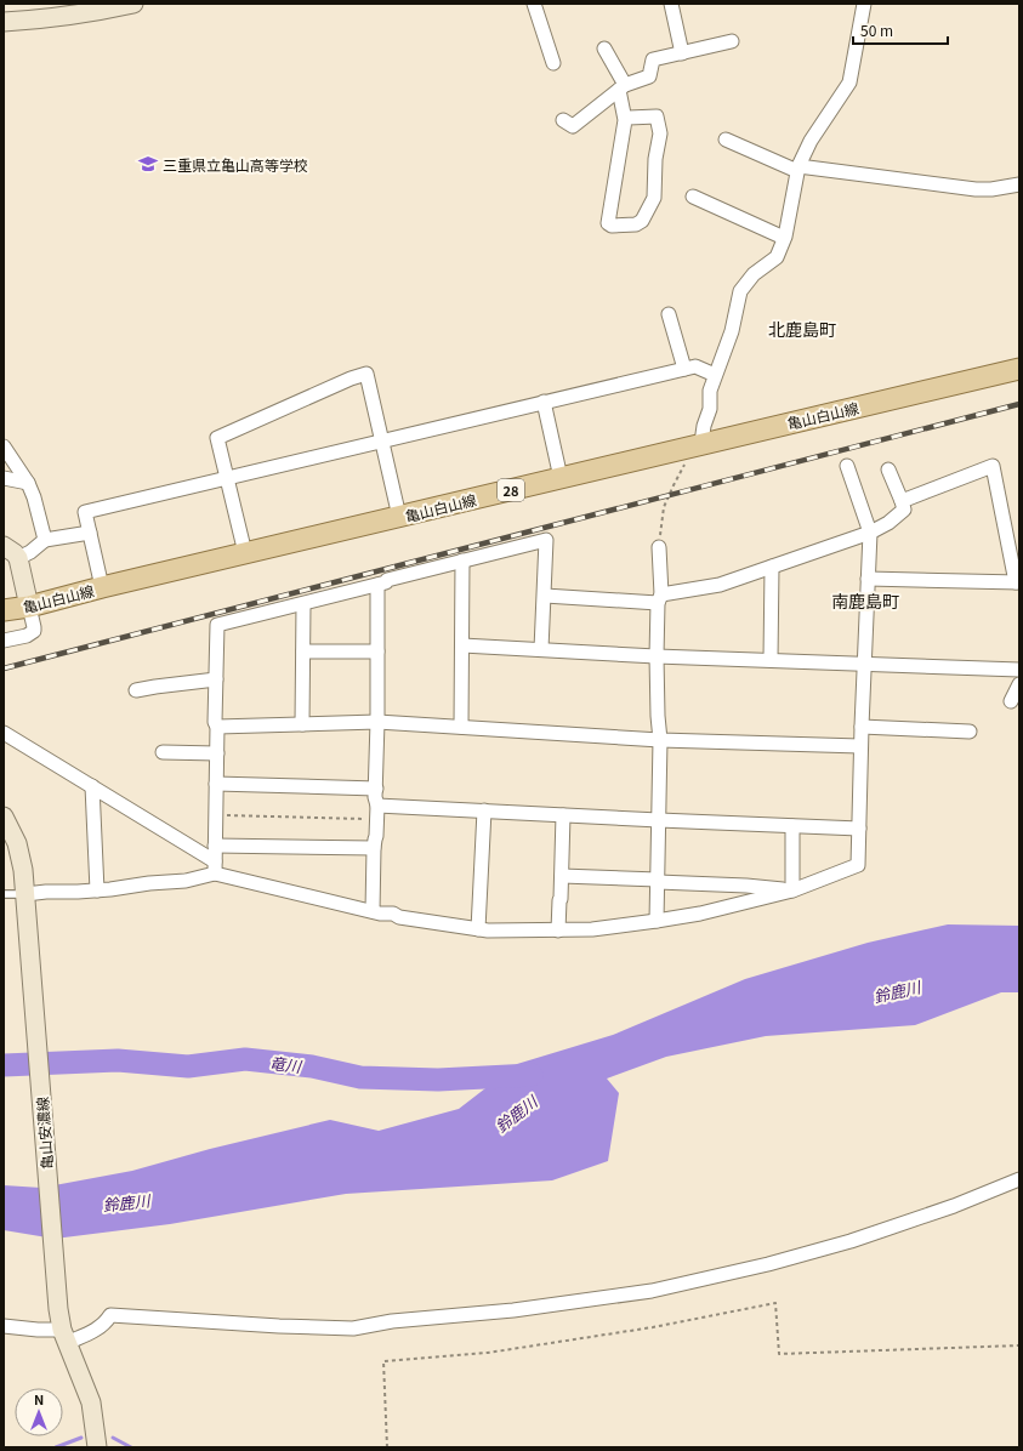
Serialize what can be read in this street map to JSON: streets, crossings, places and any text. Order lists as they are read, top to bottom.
{
  "streets": {
    "main road": ["亀山白山線", "28", "亀山安濃線"]
  },
  "districts": ["北鹿島町", "南鹿島町"],
  "water": ["鈴鹿川", "竜川"],
  "places": {
    "school or university": ["三重県立亀山高等学校"]
  },
  "scale_bar": "50 m",
  "north": "top"
}
